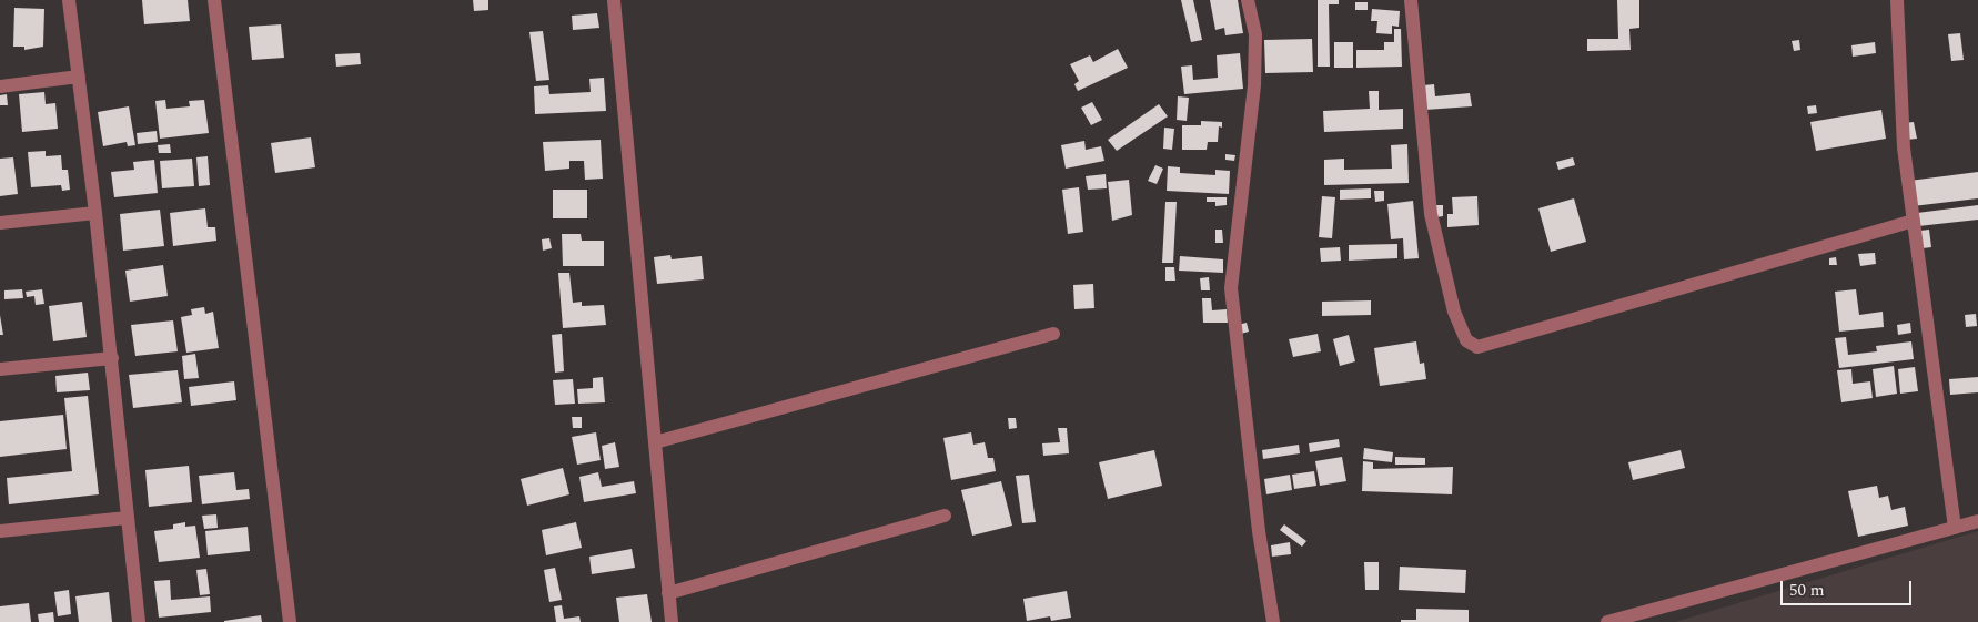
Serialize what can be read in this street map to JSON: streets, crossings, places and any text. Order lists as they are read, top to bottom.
{
  "scale_bar": "50 m"
}
